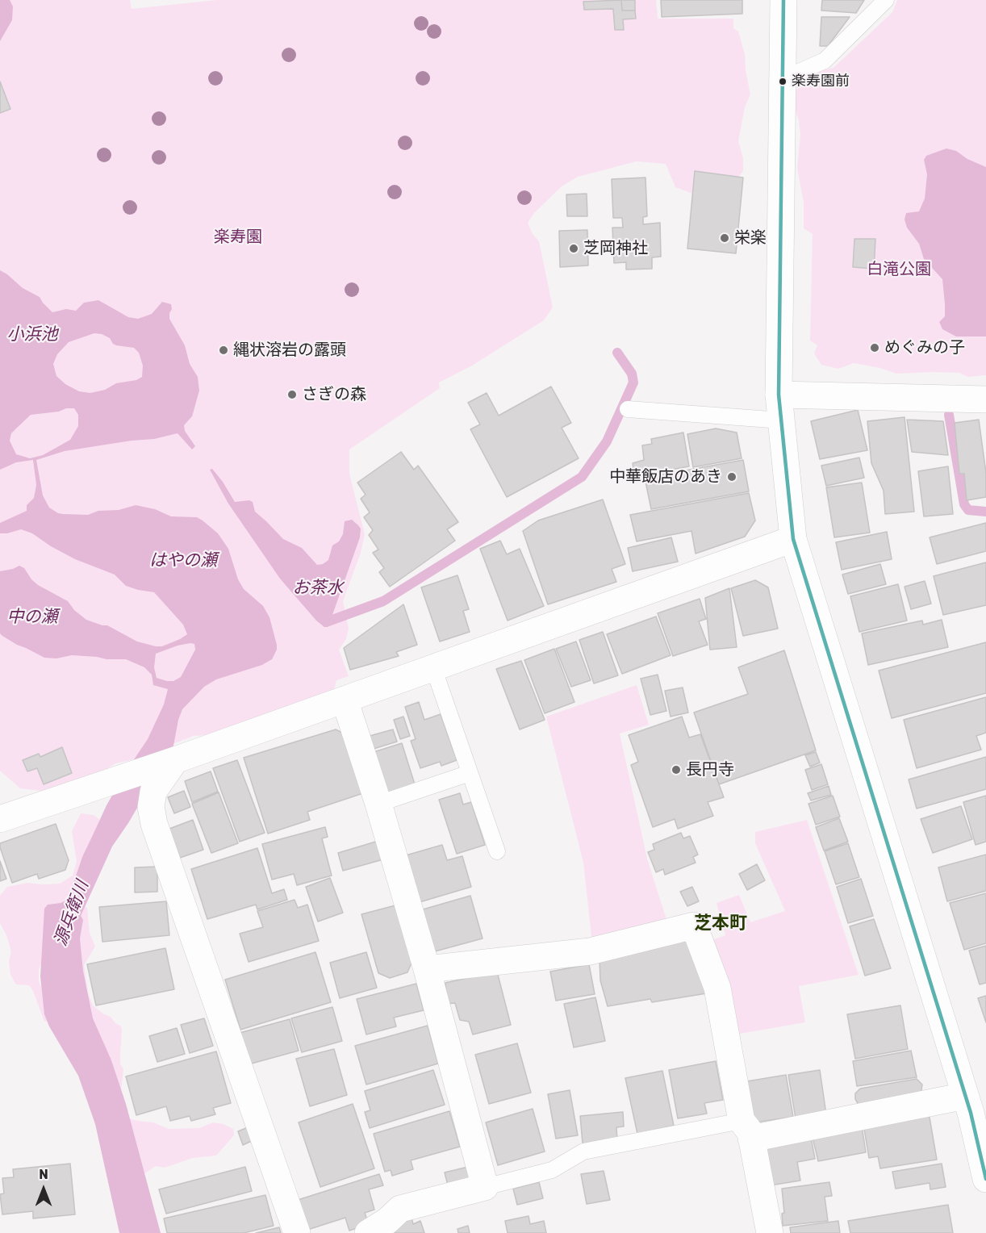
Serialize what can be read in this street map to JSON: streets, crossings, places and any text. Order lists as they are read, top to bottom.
{
  "districts": ["芝本町"],
  "water": [
    "小浜池",
    "はやの瀬",
    "お茶水",
    "中の瀬",
    "源兵衛川"
  ],
  "parks": ["楽寿園", "白滝公園"],
  "places": [
    "楽寿園前",
    "栄楽",
    "芝岡神社",
    "めぐみの子",
    "縄状溶岩の露頭",
    "さぎの森",
    "中華飯店のあき",
    "長円寺"
  ],
  "north": "top"
}
